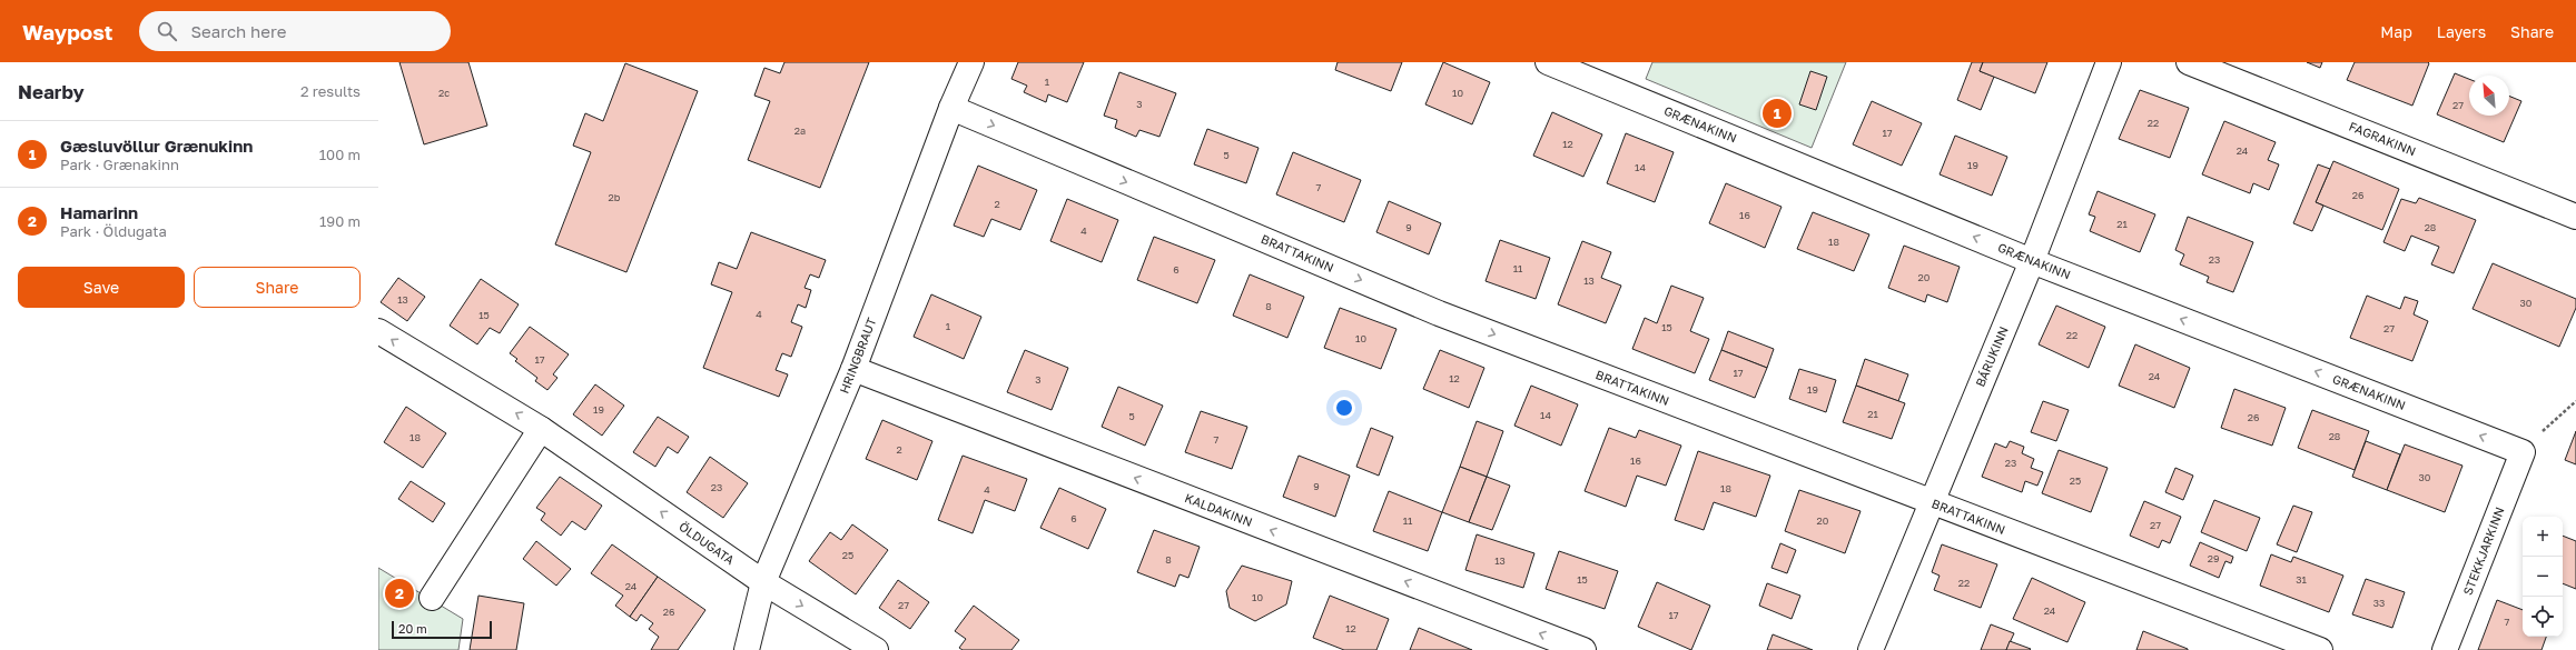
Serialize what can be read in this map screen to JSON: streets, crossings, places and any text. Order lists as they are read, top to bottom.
{
  "streets": {
    "street": [
      "GRÆNAKINN",
      "FAGRAKINN",
      "BRATTAKINN",
      "HRINGBRAUT",
      "BÁRUKINN",
      "KALDAKINN",
      "ÖLDUGATA",
      "STEKKJARKINN"
    ]
  },
  "crossings": [
    ["GRÆNAKINN", "BÁRUKINN"],
    ["GRÆNAKINN", "STEKKJARKINN"],
    ["BRATTAKINN", "HRINGBRAUT"],
    ["BRATTAKINN", "BÁRUKINN"],
    ["HRINGBRAUT", "KALDAKINN"],
    ["HRINGBRAUT", "ÖLDUGATA"]
  ],
  "one_way": ["GRÆNAKINN", "BRATTAKINN", "KALDAKINN"],
  "house_numbers": [
    "1",
    "2c",
    "10",
    "3",
    "27",
    "22",
    "2a",
    "17",
    "12",
    "24",
    "5",
    "19",
    "14",
    "7",
    "26",
    "2b",
    "2",
    "16",
    "21",
    "9",
    "28",
    "4",
    "18",
    "23",
    "11",
    "6",
    "20",
    "13",
    "13",
    "30",
    "8",
    "4",
    "15",
    "1",
    "15",
    "27",
    "22",
    "10",
    "17",
    "17",
    "24",
    "12",
    "3",
    "19",
    "19",
    "21",
    "14",
    "5",
    "26",
    "28",
    "18",
    "7",
    "2",
    "16",
    "23",
    "30",
    "25",
    "9",
    "23",
    "18",
    "4",
    "6",
    "11",
    "20",
    "27",
    "25",
    "29",
    "8",
    "13",
    "15",
    "31",
    "22",
    "24",
    "10",
    "33",
    "27",
    "24",
    "26",
    "17",
    "7",
    "12"
  ],
  "scale_bar": "20 m",
  "north": "top left",
  "page": {
    "header": "Waypost",
    "search": "Search here",
    "nav": ["Map", "Layers", "Share"],
    "heading": ["Nearby", "2 results"],
    "pins": ["1", "2"],
    "list": [
      {
        "mark": "1",
        "name": "Gæsluvöllur Grænukinn",
        "note": "Park · Grænakinn",
        "value": "100 m"
      },
      {
        "mark": "2",
        "name": "Hamarinn",
        "note": "Park · Öldugata",
        "value": "190 m"
      }
    ],
    "buttons": ["Save", "Share"],
    "map_buttons": ["+", "−"],
    "scale": "20 m"
  }
}
